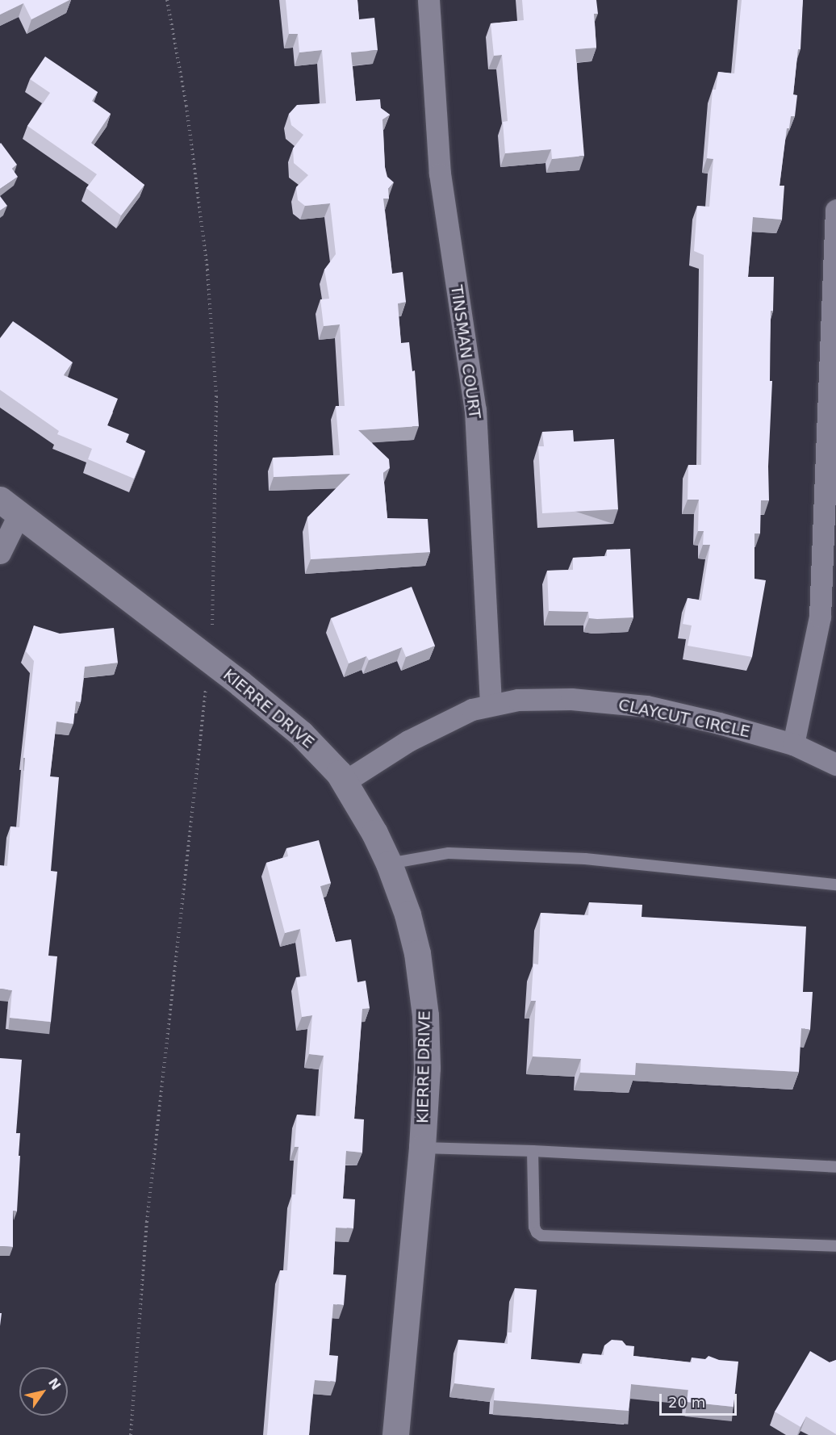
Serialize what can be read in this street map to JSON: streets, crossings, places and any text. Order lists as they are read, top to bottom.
{
  "streets": {
    "street": ["TINSMAN COURT", "KIERRE DRIVE", "CLAYCUT CIRCLE"]
  },
  "crossings": [
    ["TINSMAN COURT", "CLAYCUT CIRCLE"],
    ["KIERRE DRIVE", "CLAYCUT CIRCLE"]
  ],
  "scale_bar": "20 m",
  "north": "top right"
}
